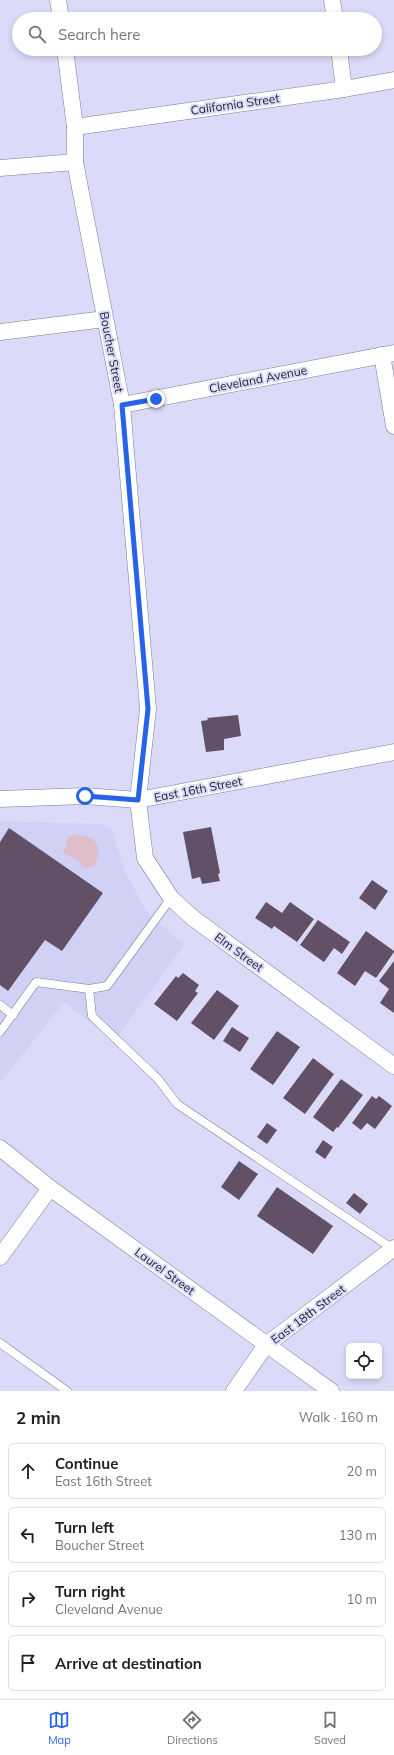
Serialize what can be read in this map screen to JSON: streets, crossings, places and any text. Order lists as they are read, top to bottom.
{
  "streets": {
    "street": [
      "California Street",
      "Boucher Street",
      "Cleveland Avenue",
      "East 16th Street",
      "Elm Street",
      "Laurel Street",
      "East 18th Street"
    ]
  },
  "crossings": [
    ["California Street", "Boucher Street"],
    ["Boucher Street", "Cleveland Avenue"],
    ["Boucher Street", "East 16th Street"],
    ["Boucher Street", "Elm Street"],
    ["East 16th Street", "Elm Street"],
    ["Laurel Street", "East 18th Street"]
  ],
  "page": {
    "search": "Search here",
    "heading": ["2 min", "Walk · 160 m"],
    "list": [
      ["Continue", "East 16th Street", "20 m"],
      ["Turn left", "Boucher Street", "130 m"],
      ["Turn right", "Cleveland Avenue", "10 m"],
      "Arrive at destination"
    ],
    "nav": ["Map", "Directions", "Saved"]
  }
}
